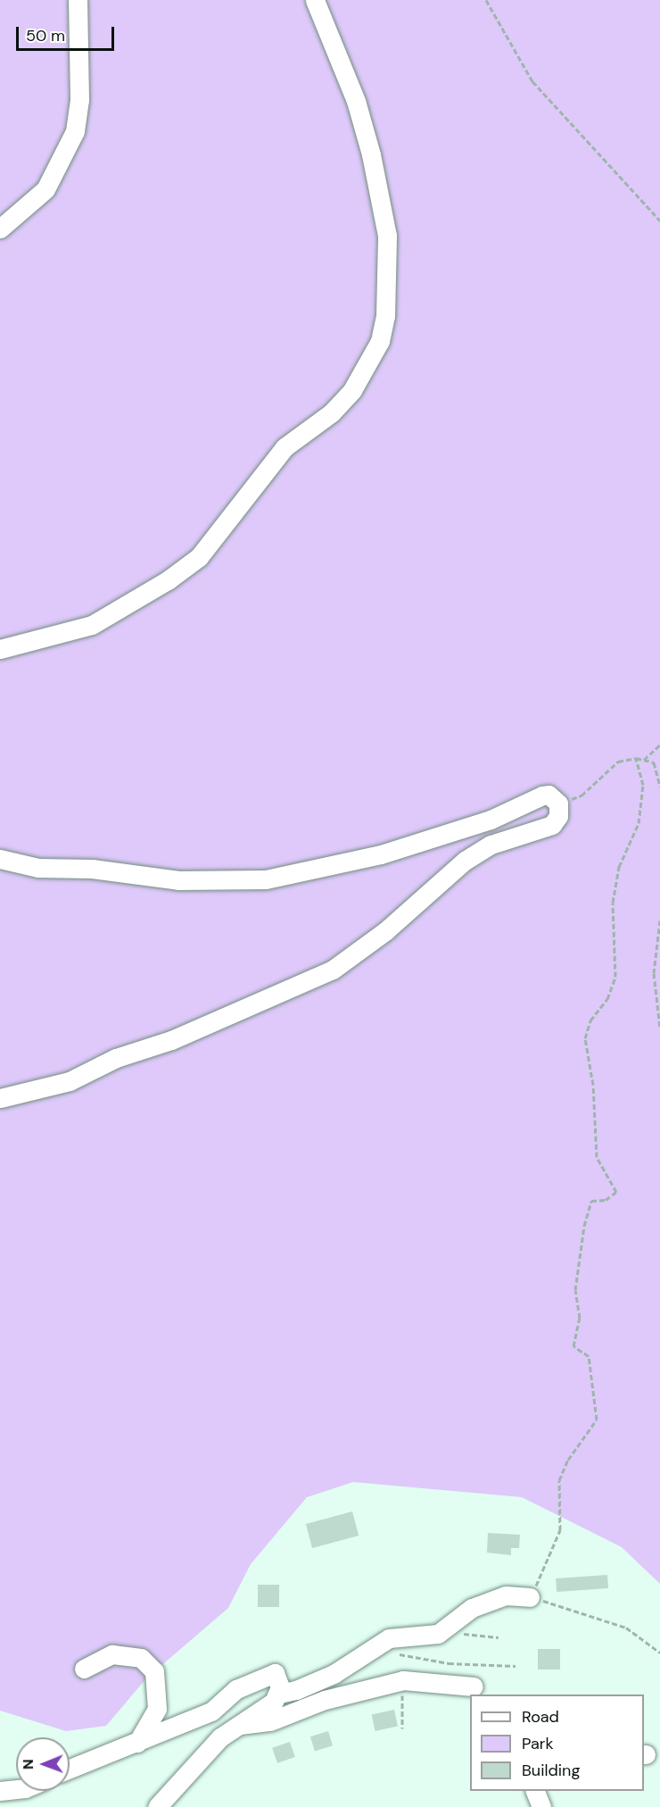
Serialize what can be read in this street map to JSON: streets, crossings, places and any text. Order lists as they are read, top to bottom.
{
  "legend": ["Road", "Park", "Building"],
  "scale_bar": "50 m",
  "north": "left"
}
